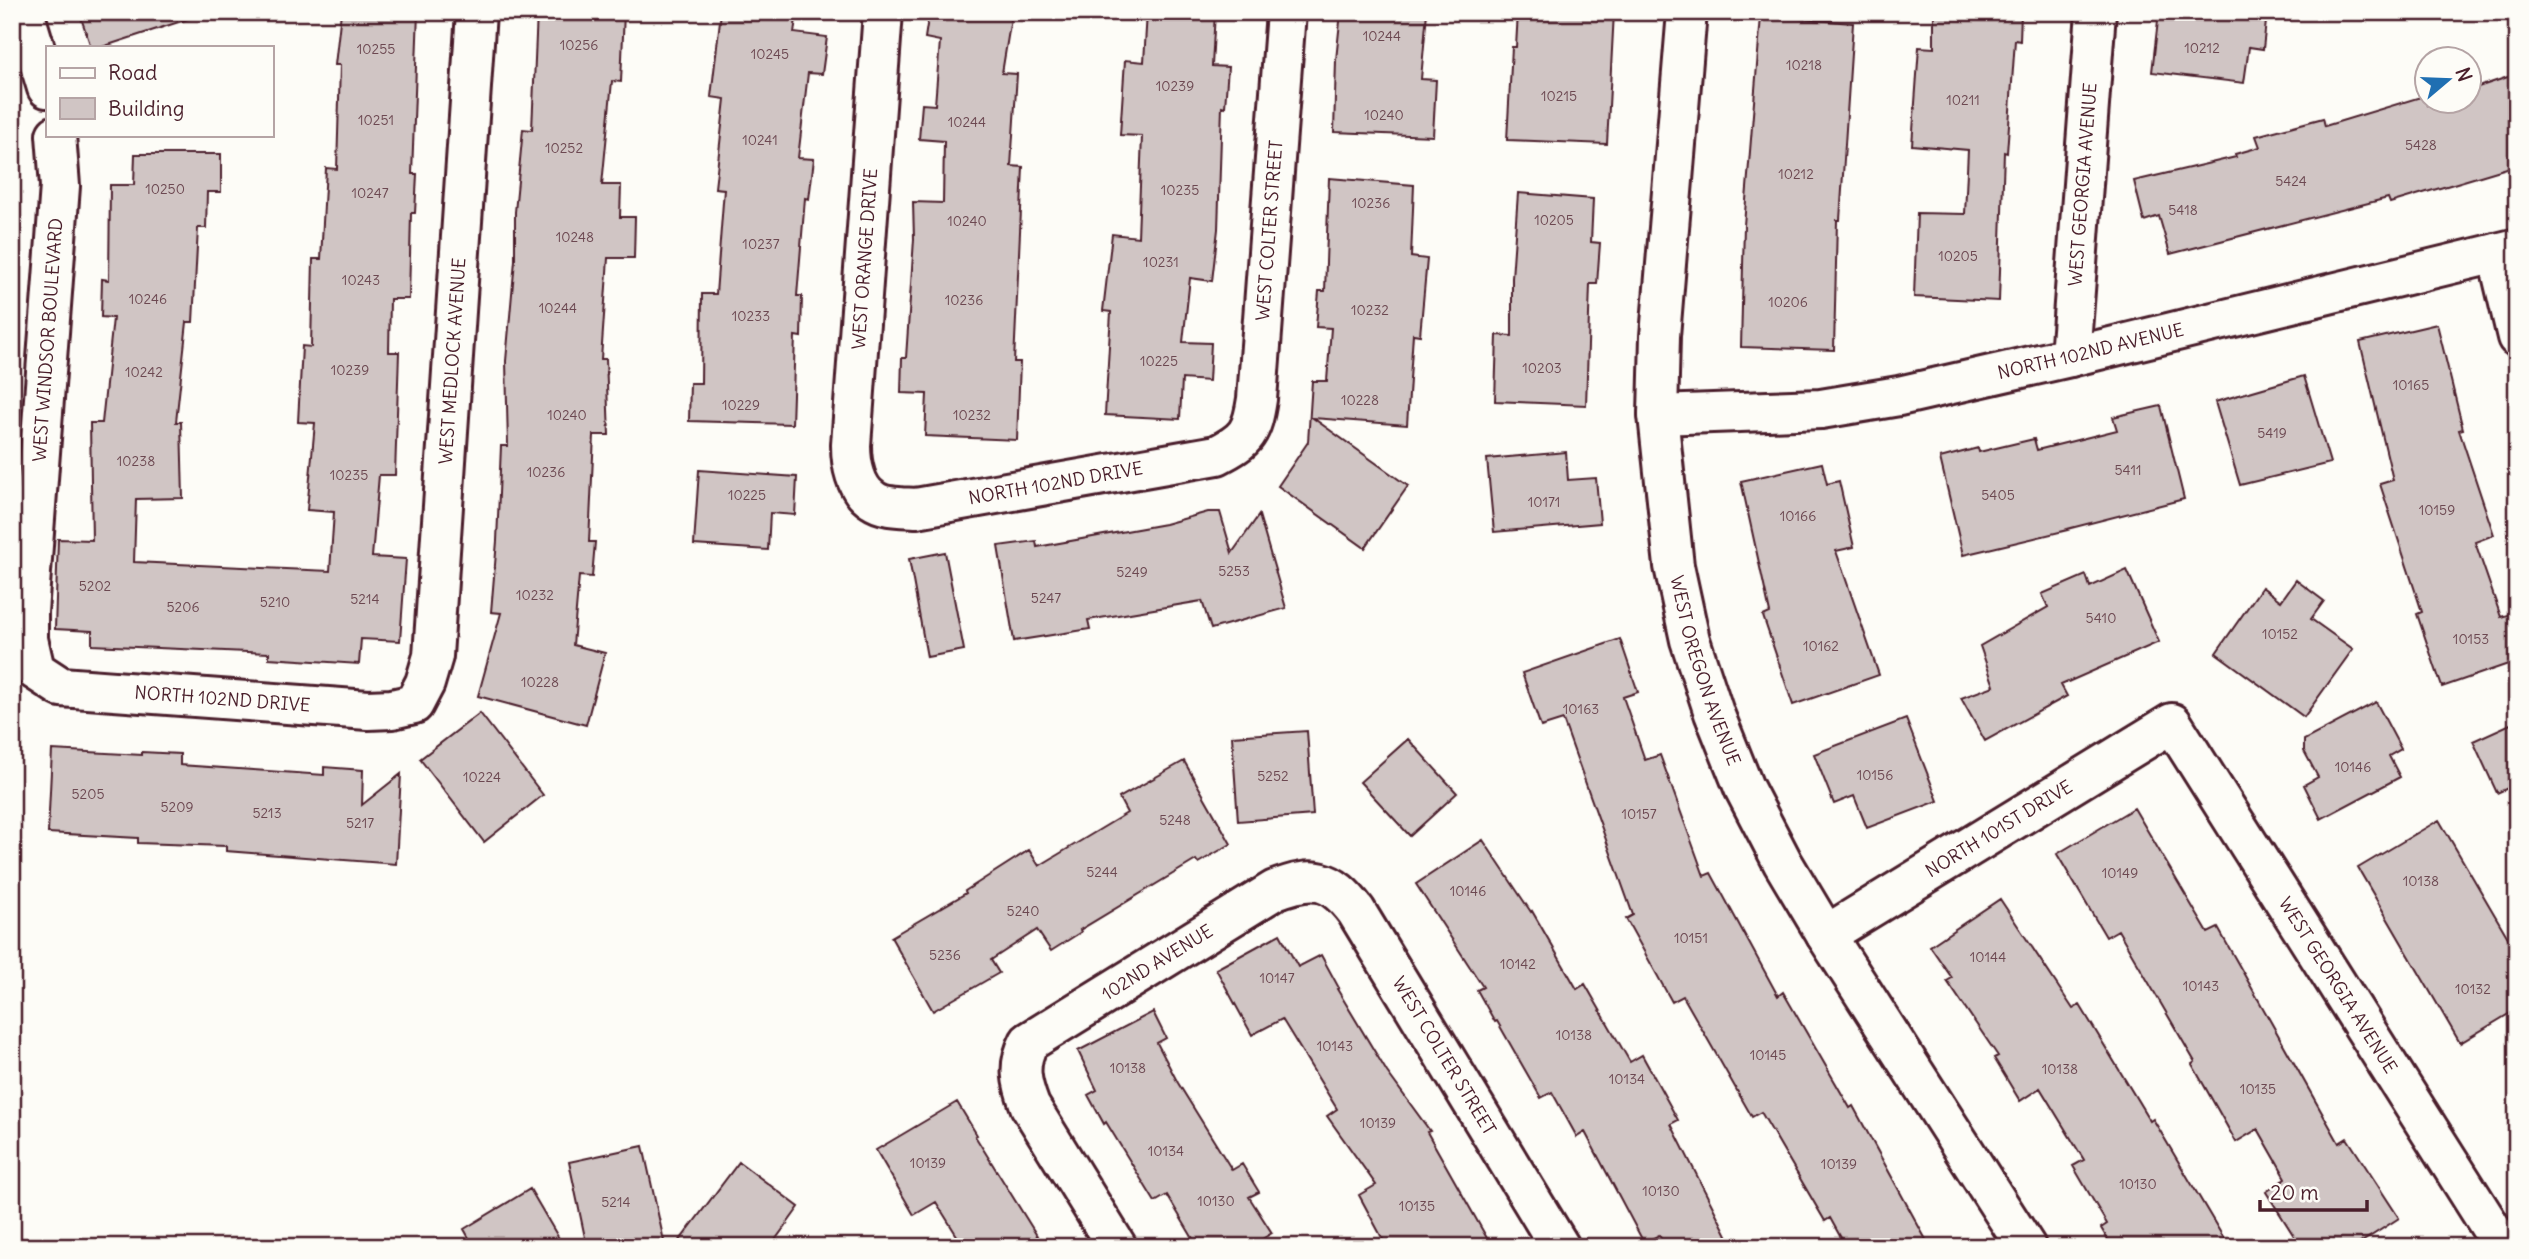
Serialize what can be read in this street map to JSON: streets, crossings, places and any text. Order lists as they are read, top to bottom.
{
  "streets": {
    "street": [
      "WEST GEORGIA AVENUE",
      "WEST COLTER STREET",
      "WEST ORANGE DRIVE",
      "WEST WINDSOR BOULEVARD",
      "NORTH 102ND AVENUE",
      "WEST MEDLOCK AVENUE",
      "NORTH 102ND DRIVE",
      "WEST OREGON AVENUE",
      "NORTH 101ST DRIVE",
      "102ND AVENUE"
    ]
  },
  "crossings": [
    ["WEST GEORGIA AVENUE", "NORTH 102ND AVENUE"],
    ["WEST GEORGIA AVENUE", "NORTH 101ST DRIVE"],
    ["WEST COLTER STREET", "NORTH 102ND DRIVE"],
    ["WEST COLTER STREET", "102ND AVENUE"],
    ["WEST ORANGE DRIVE", "NORTH 102ND DRIVE"],
    ["WEST WINDSOR BOULEVARD", "NORTH 102ND DRIVE"],
    ["NORTH 102ND AVENUE", "WEST OREGON AVENUE"],
    ["WEST MEDLOCK AVENUE", "NORTH 102ND DRIVE"],
    ["WEST OREGON AVENUE", "NORTH 101ST DRIVE"]
  ],
  "house_numbers": [
    "10244",
    "10256",
    "10212",
    "10255",
    "10245",
    "10218",
    "10239",
    "10215",
    "10211",
    "10240",
    "10251",
    "10244",
    "10241",
    "5428",
    "10252",
    "10212",
    "5424",
    "10250",
    "10235",
    "10247",
    "10236",
    "5418",
    "10205",
    "10240",
    "10248",
    "10237",
    "10205",
    "10231",
    "10243",
    "10246",
    "10236",
    "10206",
    "10244",
    "10232",
    "10233",
    "10225",
    "10203",
    "10239",
    "10242",
    "10165",
    "10228",
    "10229",
    "10240",
    "10232",
    "5419",
    "10238",
    "5411",
    "10236",
    "10235",
    "10225",
    "5405",
    "10171",
    "10159",
    "10166",
    "5253",
    "5249",
    "5202",
    "10232",
    "5247",
    "5214",
    "5210",
    "5206",
    "5410",
    "10152",
    "10153",
    "10162",
    "10228",
    "10163",
    "10146",
    "10156",
    "5252",
    "10224",
    "5205",
    "5209",
    "5213",
    "10157",
    "5248",
    "5217",
    "5244",
    "10149",
    "10138",
    "10146",
    "5240",
    "10151",
    "5236",
    "10144",
    "10142",
    "10147",
    "10143",
    "10132",
    "10138",
    "10143",
    "10145",
    "10138",
    "10138",
    "10134",
    "10135",
    "10139",
    "10134",
    "10139",
    "10139",
    "10130",
    "10130",
    "10130",
    "5214",
    "10135"
  ],
  "legend": ["Road", "Building"],
  "scale_bar": "20 m",
  "north": "right"
}
